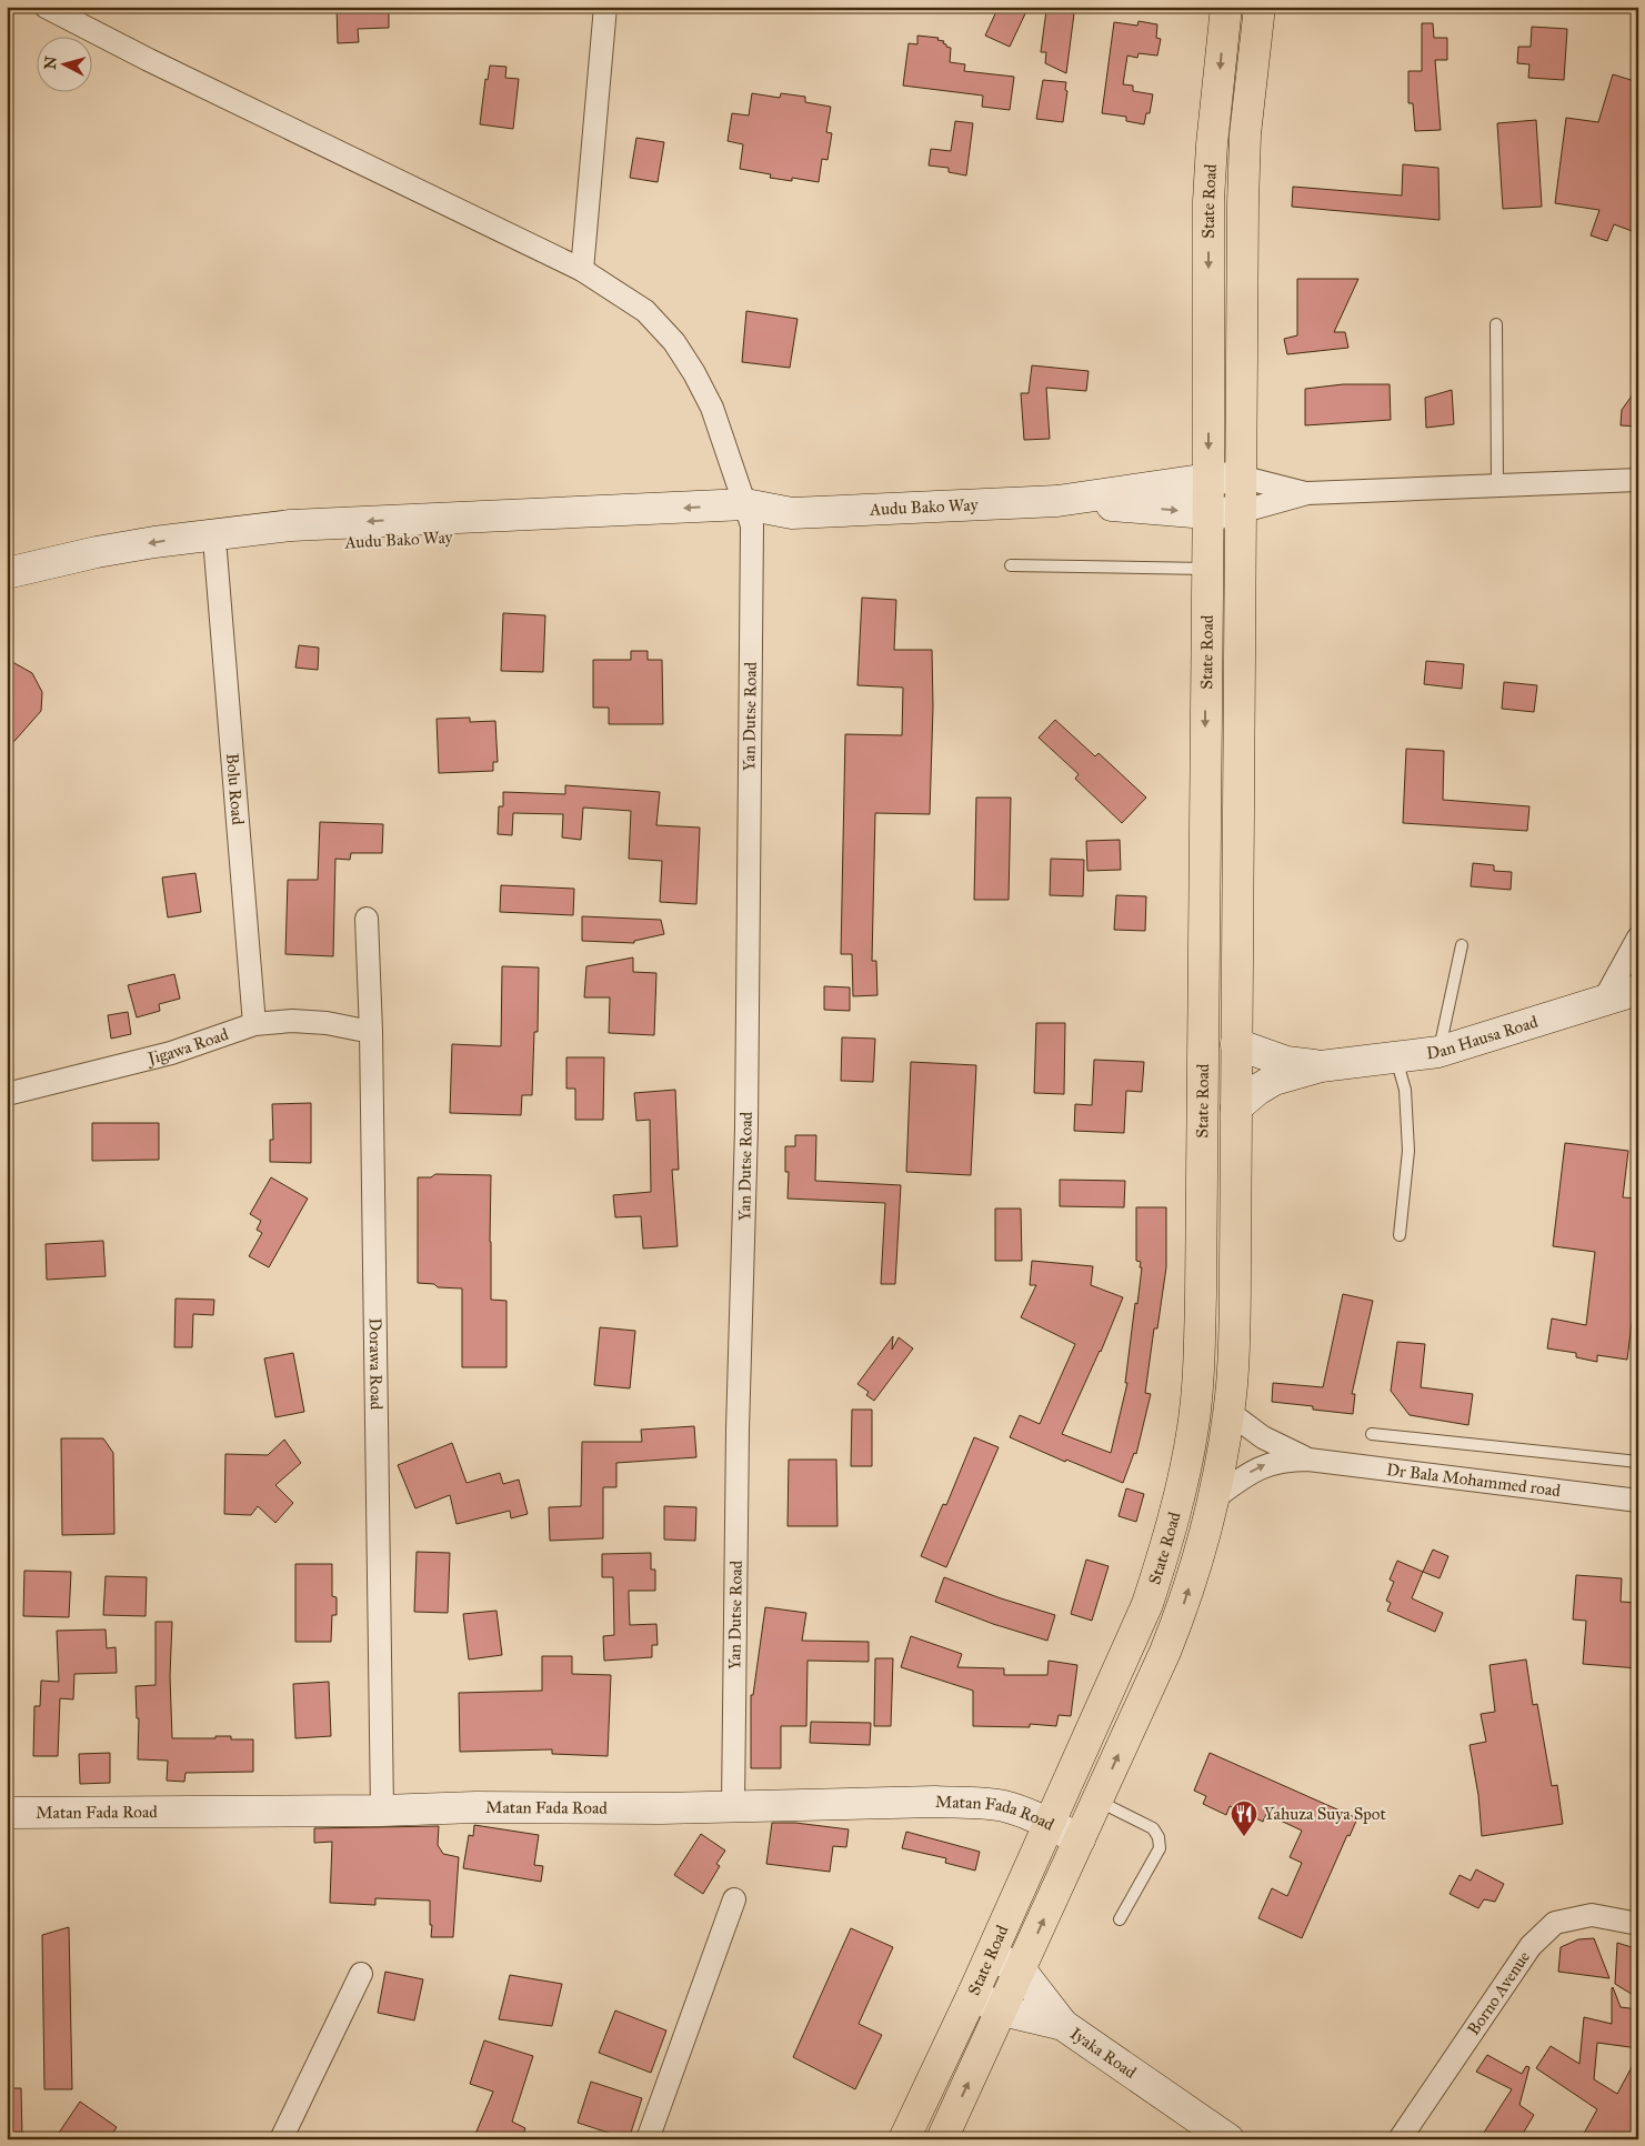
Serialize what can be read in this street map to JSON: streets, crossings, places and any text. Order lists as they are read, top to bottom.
{
  "streets": {
    "main road": [
      "State Road",
      "Audu Bako Way",
      "Dan Hausa Road",
      "Matan Fada Road",
      "Iyaka Road"
    ],
    "street": [
      "Yan Dutse Road",
      "Bolu Road",
      "Jigawa Road",
      "Dorawa Road",
      "Dr Bala Mohammed road",
      "Borno Avenue"
    ]
  },
  "crossings": [
    ["State Road", "Audu Bako Way"],
    ["State Road", "Dan Hausa Road"],
    ["State Road", "Matan Fada Road"],
    ["State Road", "Iyaka Road"],
    ["Audu Bako Way", "Yan Dutse Road"],
    ["Audu Bako Way", "Bolu Road"],
    ["Yan Dutse Road", "Matan Fada Road"],
    ["Bolu Road", "Jigawa Road"],
    ["Jigawa Road", "Dorawa Road"],
    ["Dorawa Road", "Matan Fada Road"]
  ],
  "places": {
    "restaurant": ["Yahuza Suya Spot"]
  },
  "north": "left"
}
